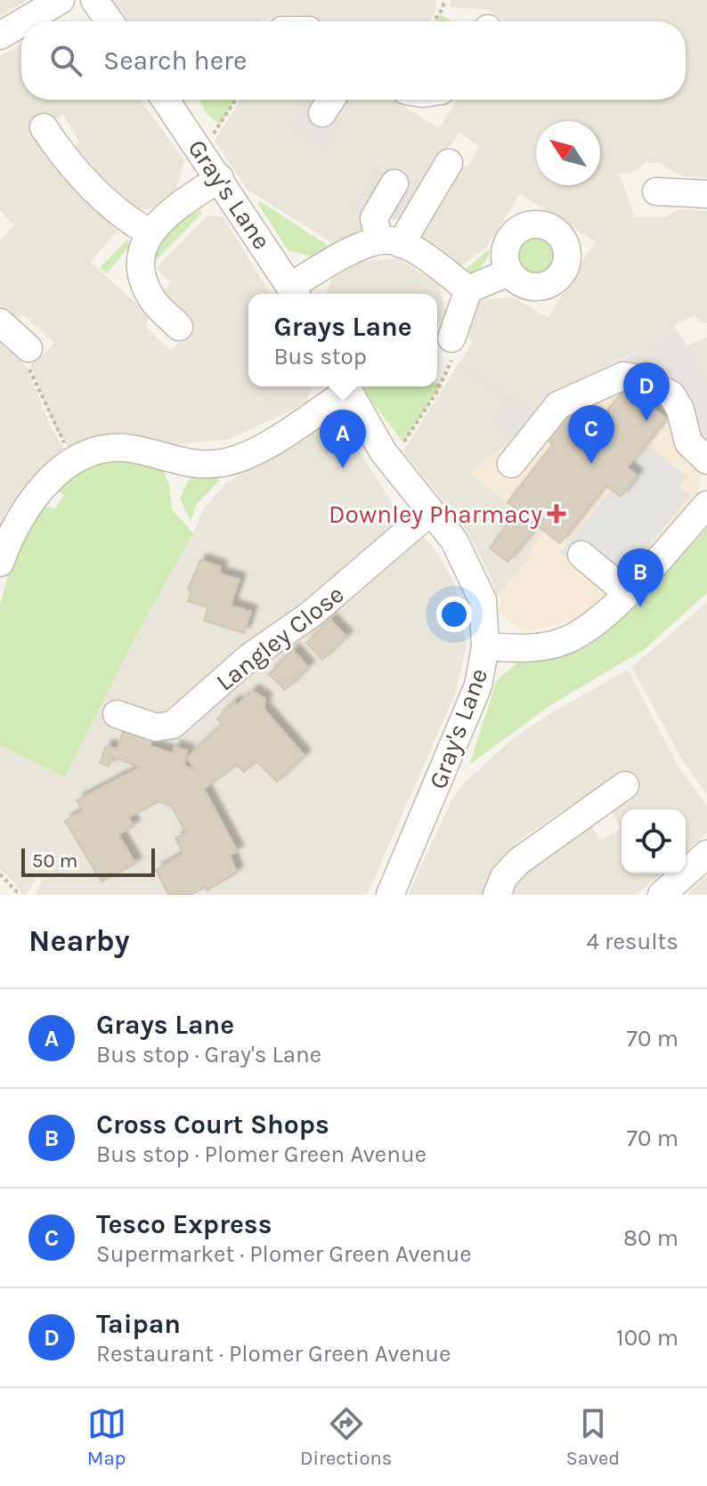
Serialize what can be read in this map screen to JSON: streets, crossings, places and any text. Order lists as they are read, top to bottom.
{
  "streets": {
    "street": ["Gray's Lane", "Langley Close"]
  },
  "crossings": [
    ["Gray's Lane", "Langley Close"]
  ],
  "places": {
    "health": ["Downley Pharmacy"]
  },
  "scale_bar": "50 m",
  "north": "top left",
  "page": {
    "search": "Search here",
    "popup": ["Grays Lane", "Bus stop"],
    "pins": [
      "D",
      "C",
      "A",
      "B"
    ],
    "scale": "50 m",
    "heading": ["Nearby", "4 results"],
    "list": [
      {
        "mark": "A",
        "name": "Grays Lane",
        "note": "Bus stop · Gray's Lane",
        "value": "70 m"
      },
      {
        "mark": "B",
        "name": "Cross Court Shops",
        "note": "Bus stop · Plomer Green Avenue",
        "value": "70 m"
      },
      {
        "mark": "C",
        "name": "Tesco Express",
        "note": "Supermarket · Plomer Green Avenue",
        "value": "80 m"
      },
      {
        "mark": "D",
        "name": "Taipan",
        "note": "Restaurant · Plomer Green Avenue",
        "value": "100 m"
      }
    ],
    "nav": ["Map", "Directions", "Saved"]
  }
}
